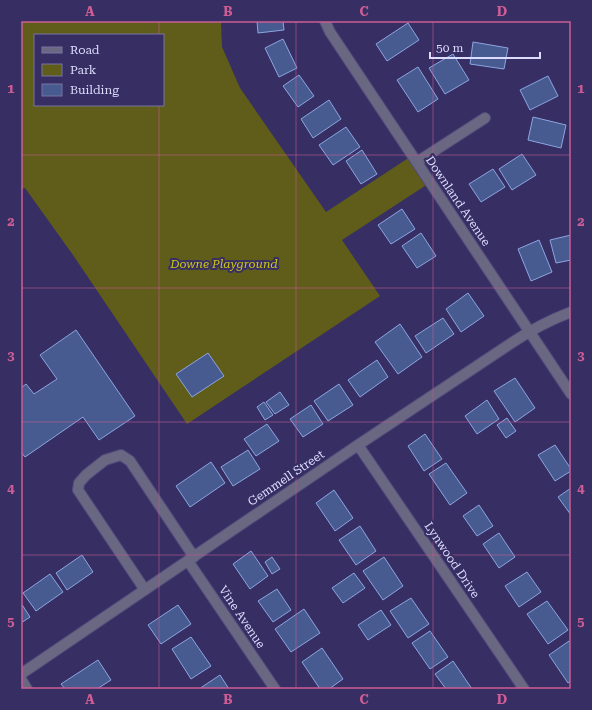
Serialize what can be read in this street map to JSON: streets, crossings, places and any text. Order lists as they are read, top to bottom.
{
  "streets": {
    "street": [
      "Downland Avenue",
      "Gemmell Street",
      "Lynwood Drive",
      "Vine Avenue"
    ]
  },
  "crossings": [
    ["Downland Avenue", "Gemmell Street"],
    ["Gemmell Street", "Lynwood Drive"],
    ["Gemmell Street", "Vine Avenue"]
  ],
  "parks": ["Downe Playground"],
  "legend": ["Road", "Park", "Building"],
  "scale_bar": "50 m",
  "grid": {
    "columns": [
      "A",
      "B",
      "C",
      "D"
    ],
    "rows": [
      "1",
      "2",
      "3",
      "4",
      "5"
    ]
  }
}
